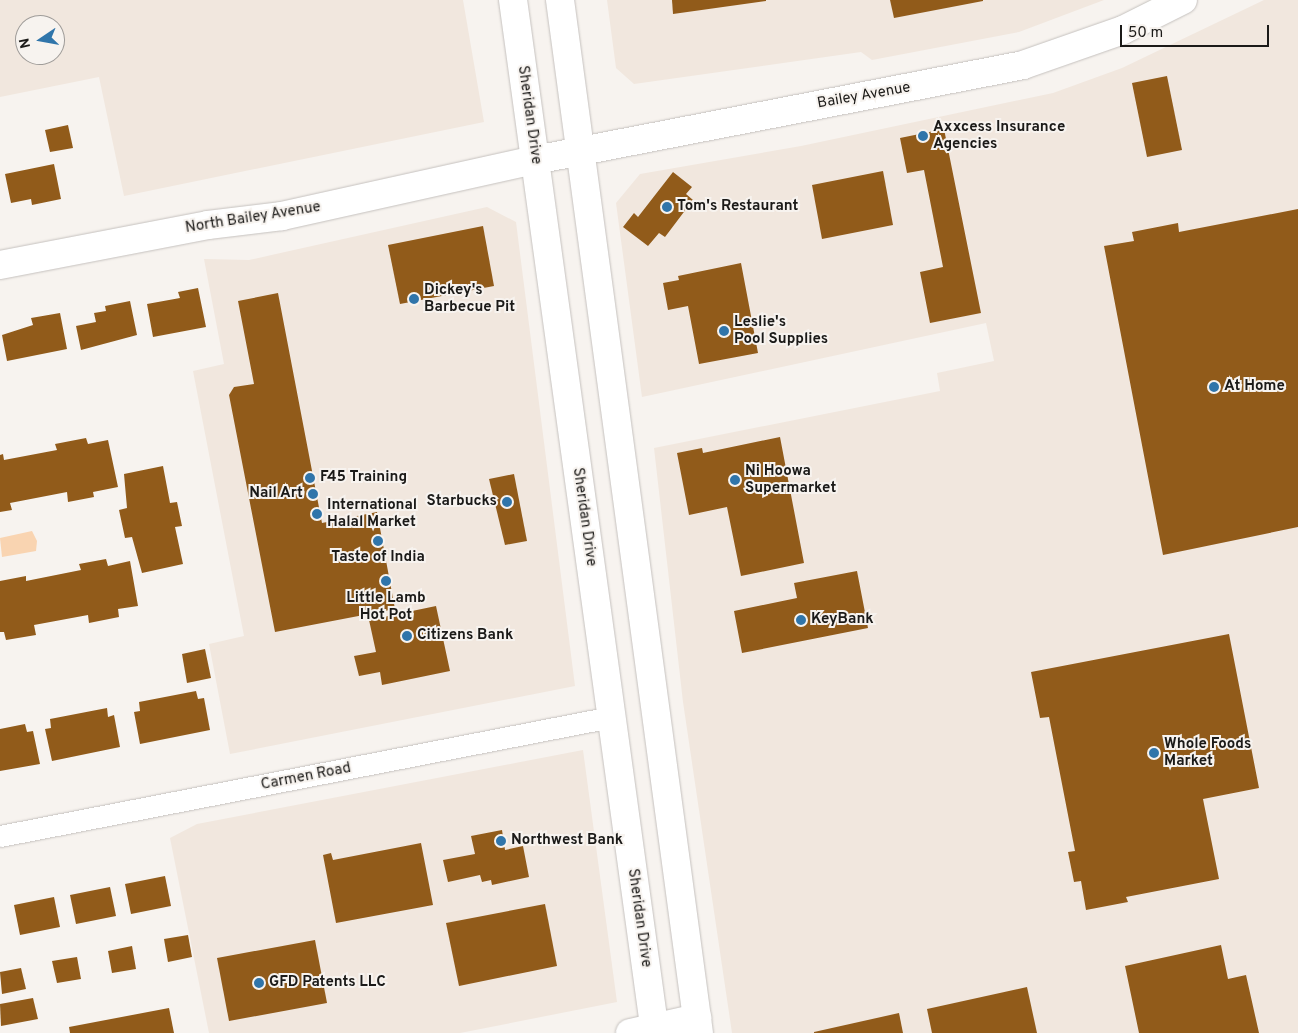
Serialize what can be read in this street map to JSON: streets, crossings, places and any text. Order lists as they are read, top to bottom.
{
  "streets": {
    "main road": ["Bailey Avenue", "Sheridan Drive", "North Bailey Avenue"],
    "street": ["Carmen Road"]
  },
  "crossings": [
    ["Bailey Avenue", "Sheridan Drive"],
    ["Bailey Avenue", "North Bailey Avenue"],
    ["Sheridan Drive", "North Bailey Avenue"],
    ["Sheridan Drive", "Carmen Road"]
  ],
  "places": [
    "Axxcess Insurance Agencies",
    "Tom's Restaurant",
    "Dickey's Barbecue Pit",
    "Leslie's Pool Supplies",
    "At Home",
    "F45 Training",
    "Ni Hoowa Supermarket",
    "Nail Art",
    "Starbucks",
    "International Halal Market",
    "Taste of India",
    "Little Lamb Hot Pot",
    "KeyBank",
    "Citizens Bank",
    "Whole Foods Market",
    "Northwest Bank",
    "GFD Patents LLC"
  ],
  "scale_bar": "50 m",
  "north": "left"
}
